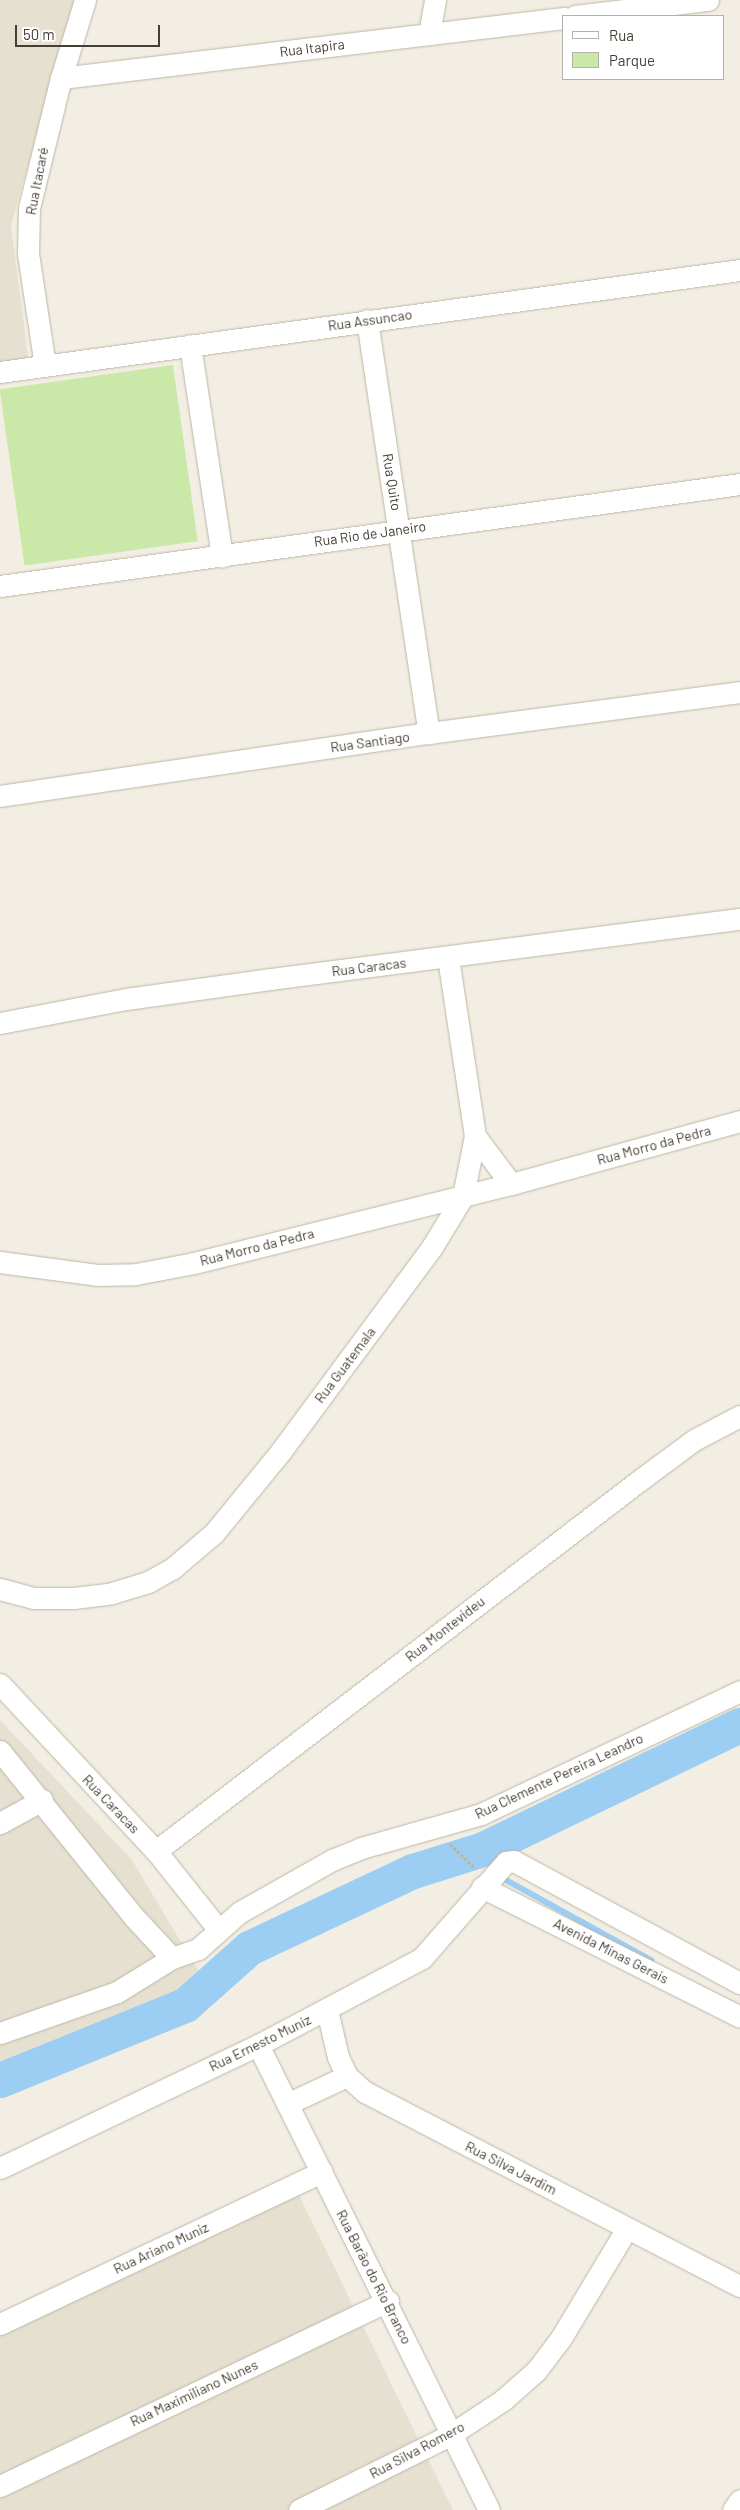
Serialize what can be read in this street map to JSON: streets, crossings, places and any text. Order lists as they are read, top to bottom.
{
  "streets": {
    "street": [
      "Rua Itapira",
      "Rua Itacaré",
      "Rua Assuncao",
      "Rua Quito",
      "Rua Rio de Janeiro",
      "Rua Santiago",
      "Rua Caracas",
      "Rua Morro da Pedra",
      "Rua Guatemala",
      "Rua Montevideu",
      "Rua Clemente Pereira Leandro",
      "Avenida Minas Gerais",
      "Rua Ernesto Muniz",
      "Rua Silva Jardim",
      "Rua Ariano Muniz",
      "Rua Barão do Rio Branco",
      "Rua Maximiliano Nunes",
      "Rua Silva Romero"
    ]
  },
  "crossings": [
    ["Rua Itapira", "Rua Itacaré"],
    ["Rua Itacaré", "Rua Assuncao"],
    ["Rua Assuncao", "Rua Quito"],
    ["Rua Quito", "Rua Rio de Janeiro"],
    ["Rua Quito", "Rua Santiago"],
    ["Rua Caracas", "Rua Guatemala"],
    ["Rua Caracas", "Rua Montevideu"],
    ["Rua Caracas", "Rua Clemente Pereira Leandro"],
    ["Rua Morro da Pedra", "Rua Guatemala"],
    ["Avenida Minas Gerais", "Rua Ernesto Muniz"],
    ["Rua Ernesto Muniz", "Rua Silva Jardim"],
    ["Rua Ernesto Muniz", "Rua Barão do Rio Branco"],
    ["Rua Silva Jardim", "Rua Silva Romero"],
    ["Rua Ariano Muniz", "Rua Barão do Rio Branco"],
    ["Rua Barão do Rio Branco", "Rua Maximiliano Nunes"],
    ["Rua Barão do Rio Branco", "Rua Silva Romero"]
  ],
  "legend": ["Rua", "Parque"],
  "scale_bar": "50 m"
}
